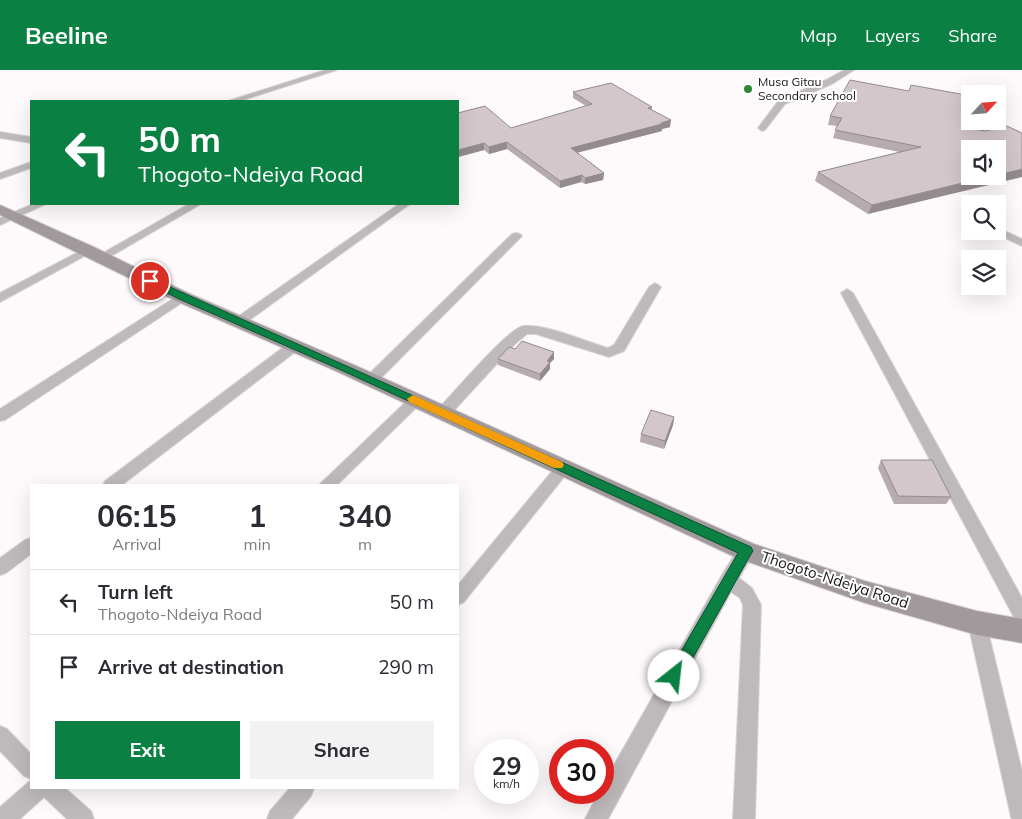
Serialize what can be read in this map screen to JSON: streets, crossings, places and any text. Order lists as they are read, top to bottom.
{
  "streets": {
    "main road": ["Thogoto-Ndeiya Road"]
  },
  "places": ["Musa Gitau Secondary school"],
  "north": "top right",
  "page": {
    "header": "Beeline",
    "nav": ["Map", "Layers", "Share"],
    "turn": ["50 m", "Thogoto-Ndeiya Road"],
    "eta": [
      "06:15",
      "Arrival",
      "1",
      "min",
      "340",
      "m"
    ],
    "list": [
      {
        "name": "Turn left",
        "note": "Thogoto-Ndeiya Road",
        "value": "50 m"
      },
      {
        "name": "Arrive at destination",
        "value": "290 m"
      }
    ],
    "buttons": ["Exit", "Share"],
    "speed": "29 km/h",
    "limit": "30"
  }
}
